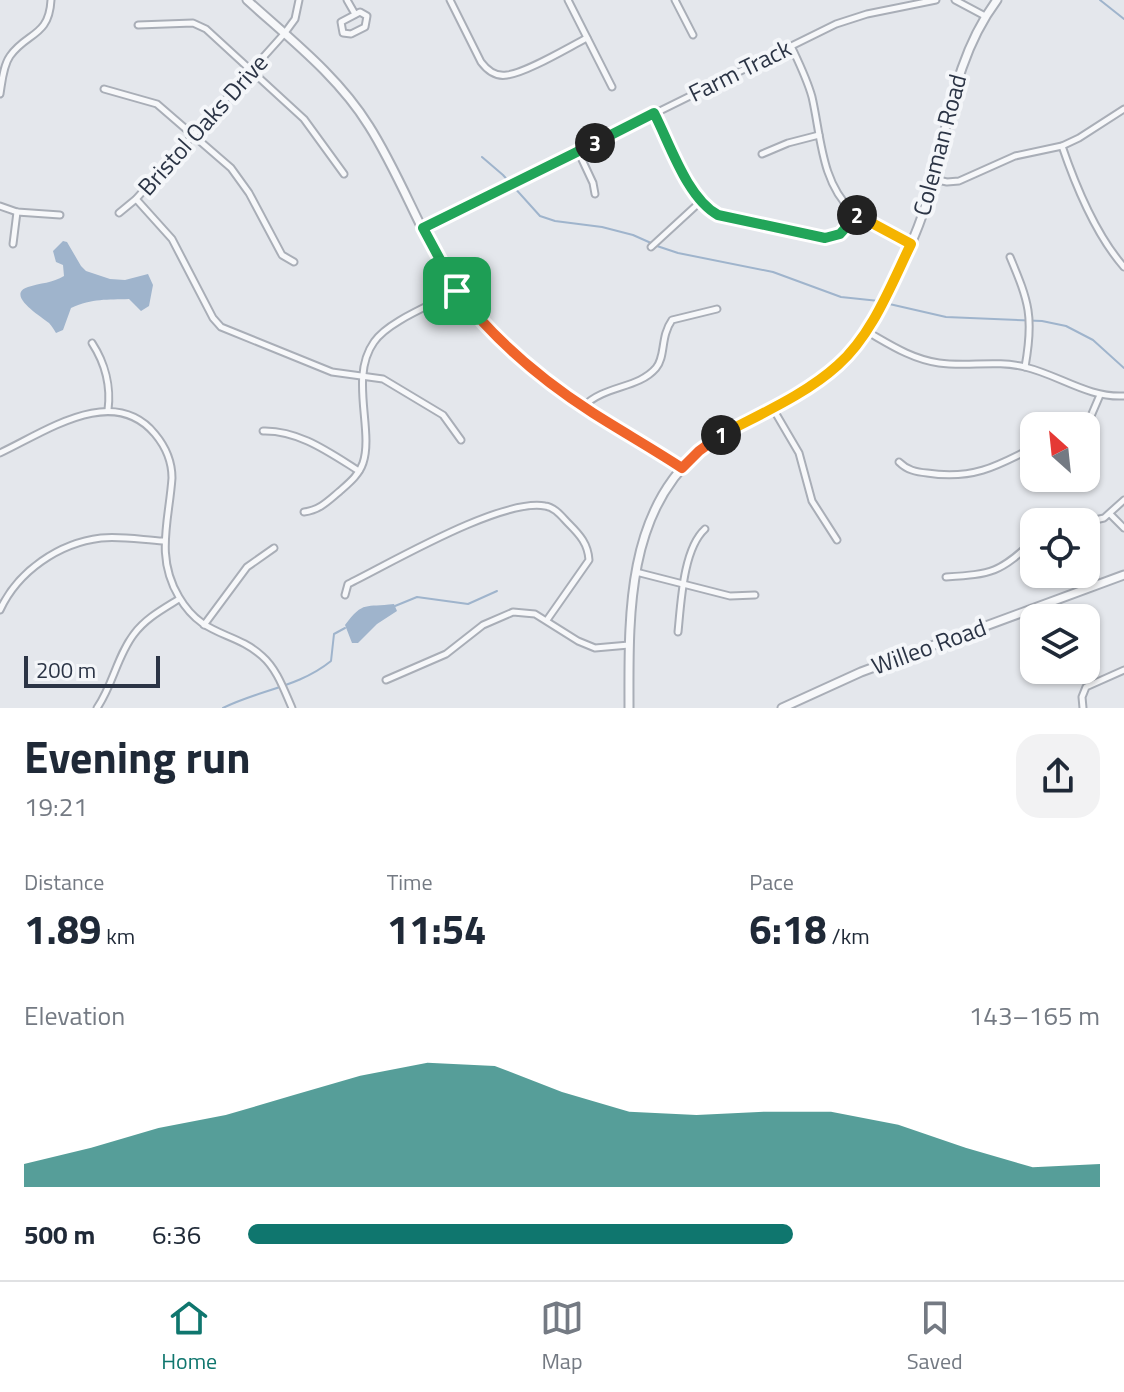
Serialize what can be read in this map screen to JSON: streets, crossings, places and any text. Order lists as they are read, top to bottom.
{
  "streets": {
    "street": [
      "Farm Track",
      "Bristol Oaks Drive",
      "Coleman Road",
      "Willeo Road"
    ]
  },
  "scale_bar": "200 m",
  "north": "top left",
  "page": {
    "pins": ["3", "2", "1"],
    "scale": "200 m",
    "heading": ["Evening run", "19:21"],
    "stats": [
      ["Distance", "1.89 km"],
      ["Time", "11:54"],
      ["Pace", "6:18 /km"]
    ],
    "chart": ["Elevation", "143–165 m"],
    "list": [
      {
        "name": "500 m",
        "note": "6:36"
      }
    ],
    "tabs": ["Home", "Map", "Saved"]
  }
}
